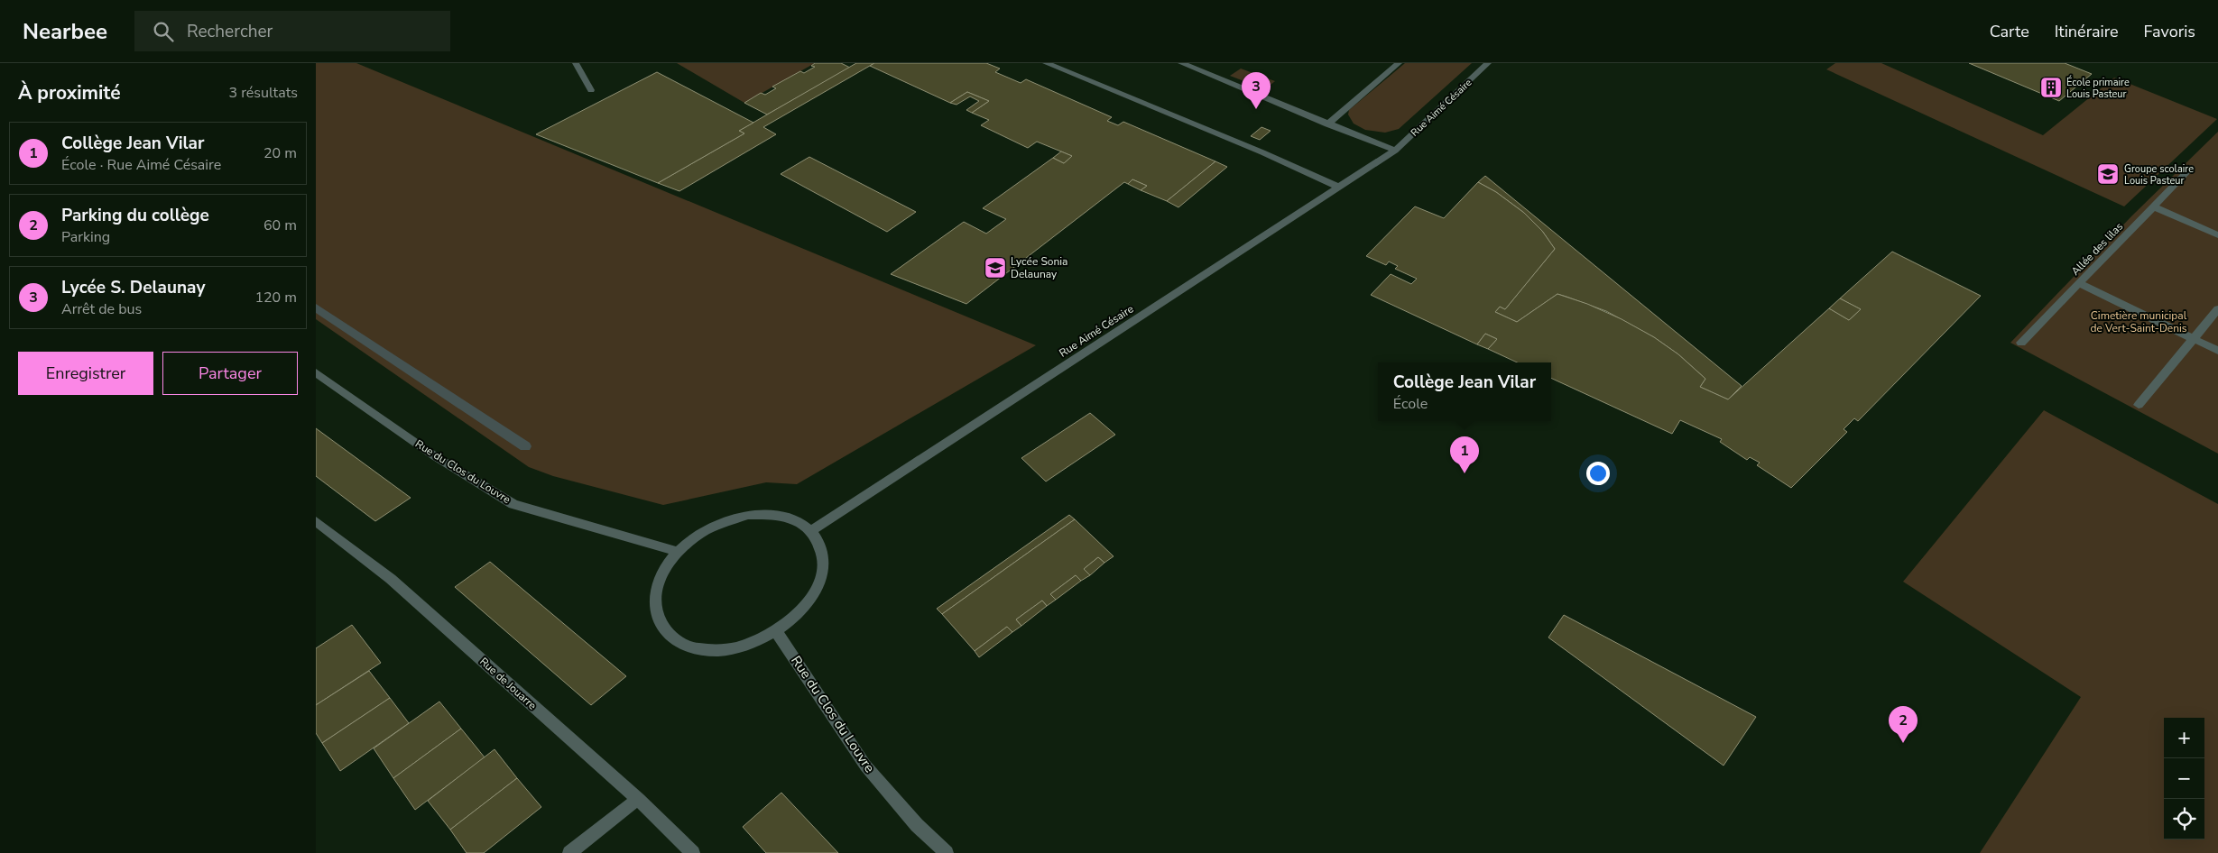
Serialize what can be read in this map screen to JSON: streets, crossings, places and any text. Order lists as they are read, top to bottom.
{
  "streets": {
    "street": [
      "Rue Aimé Césaire",
      "Allée des lilas",
      "Rue du Clos du Louvre",
      "Rue de Jouarre"
    ]
  },
  "crossings": [
    ["Rue Aimé Césaire", "Rue du Clos du Louvre"]
  ],
  "parks": ["Cimetière municipal de Vert-Saint-Denis"],
  "places": {
    "building": ["École primaire Louis Pasteur"],
    "school or university": ["Groupe scolaire Louis Pasteur", "Lycée Sonia Delaunay"]
  },
  "page": {
    "header": "Nearbee",
    "search": "Rechercher",
    "nav": ["Carte", "Itinéraire", "Favoris"],
    "heading": ["À proximité", "3 résultats"],
    "pins": ["3", "1", "2"],
    "list": [
      {
        "mark": "1",
        "name": "Collège Jean Vilar",
        "note": "École · Rue Aimé Césaire",
        "value": "20 m"
      },
      {
        "mark": "2",
        "name": "Parking du collège",
        "note": "Parking",
        "value": "60 m"
      },
      {
        "mark": "3",
        "name": "Lycée S. Delaunay",
        "note": "Arrêt de bus",
        "value": "120 m"
      }
    ],
    "buttons": ["Enregistrer", "Partager"],
    "popup": ["Collège Jean Vilar", "École"],
    "map_buttons": ["+", "−"]
  }
}
